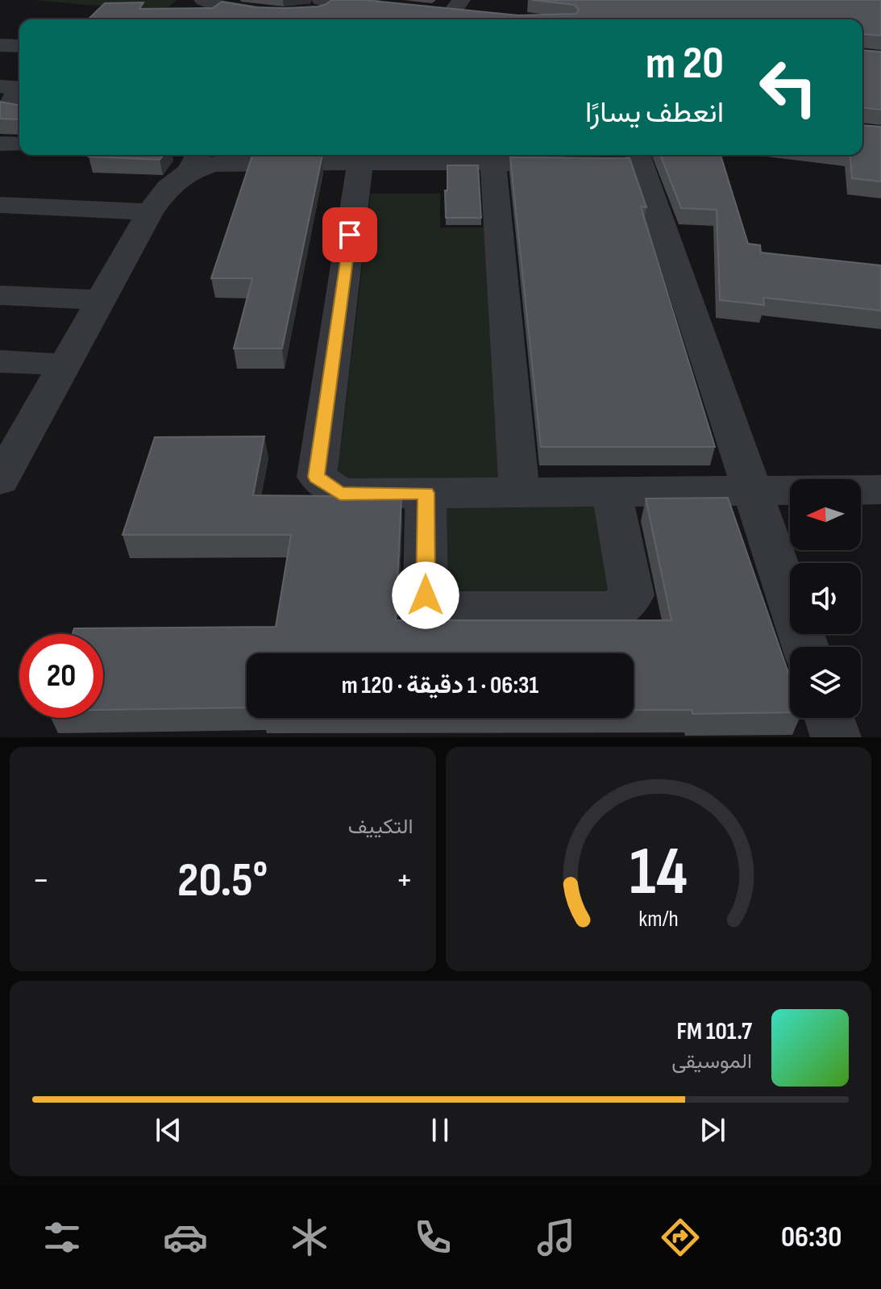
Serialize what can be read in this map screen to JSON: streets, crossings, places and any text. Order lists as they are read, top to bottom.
{
  "north": "left",
  "page": {
    "turn": ["20 m", "انعطف يسارًا"],
    "limit": "20",
    "trip": "06:31 · 1 دقيقة · 120 m",
    "tile": "التكييف",
    "heat": ["−", "20.5°", "+"],
    "song": ["101.7 FM", "الموسيقى"],
    "tabs": "06:30",
    "gauge": ["14", "km/h"]
  }
}
